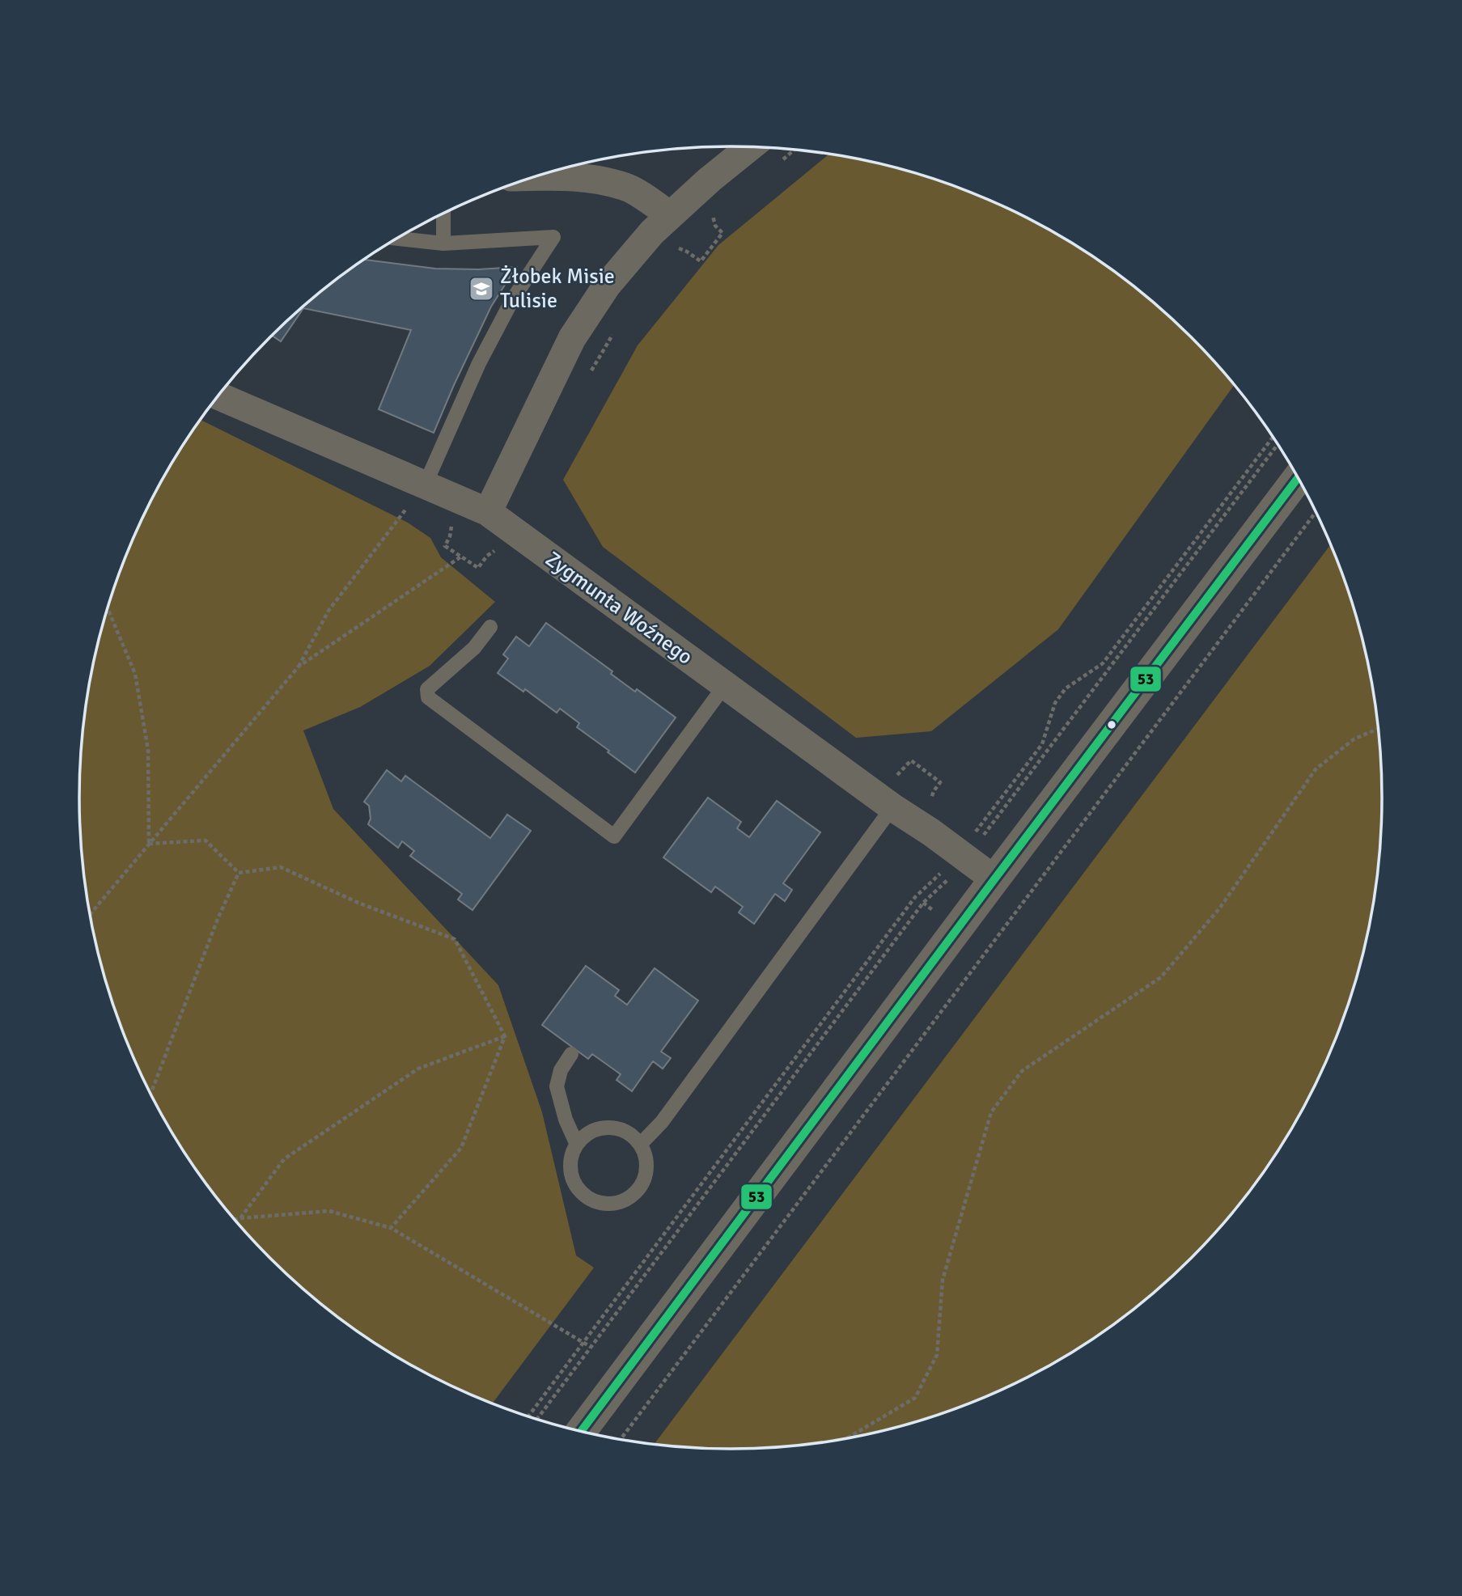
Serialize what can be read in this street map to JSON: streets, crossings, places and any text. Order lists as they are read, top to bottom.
{
  "streets": {
    "street": ["Zygmunta Woźnego"]
  },
  "places": {
    "school or university": ["Żłobek Misie Tulisie"]
  },
  "lines": ["transit line 53"]
}
